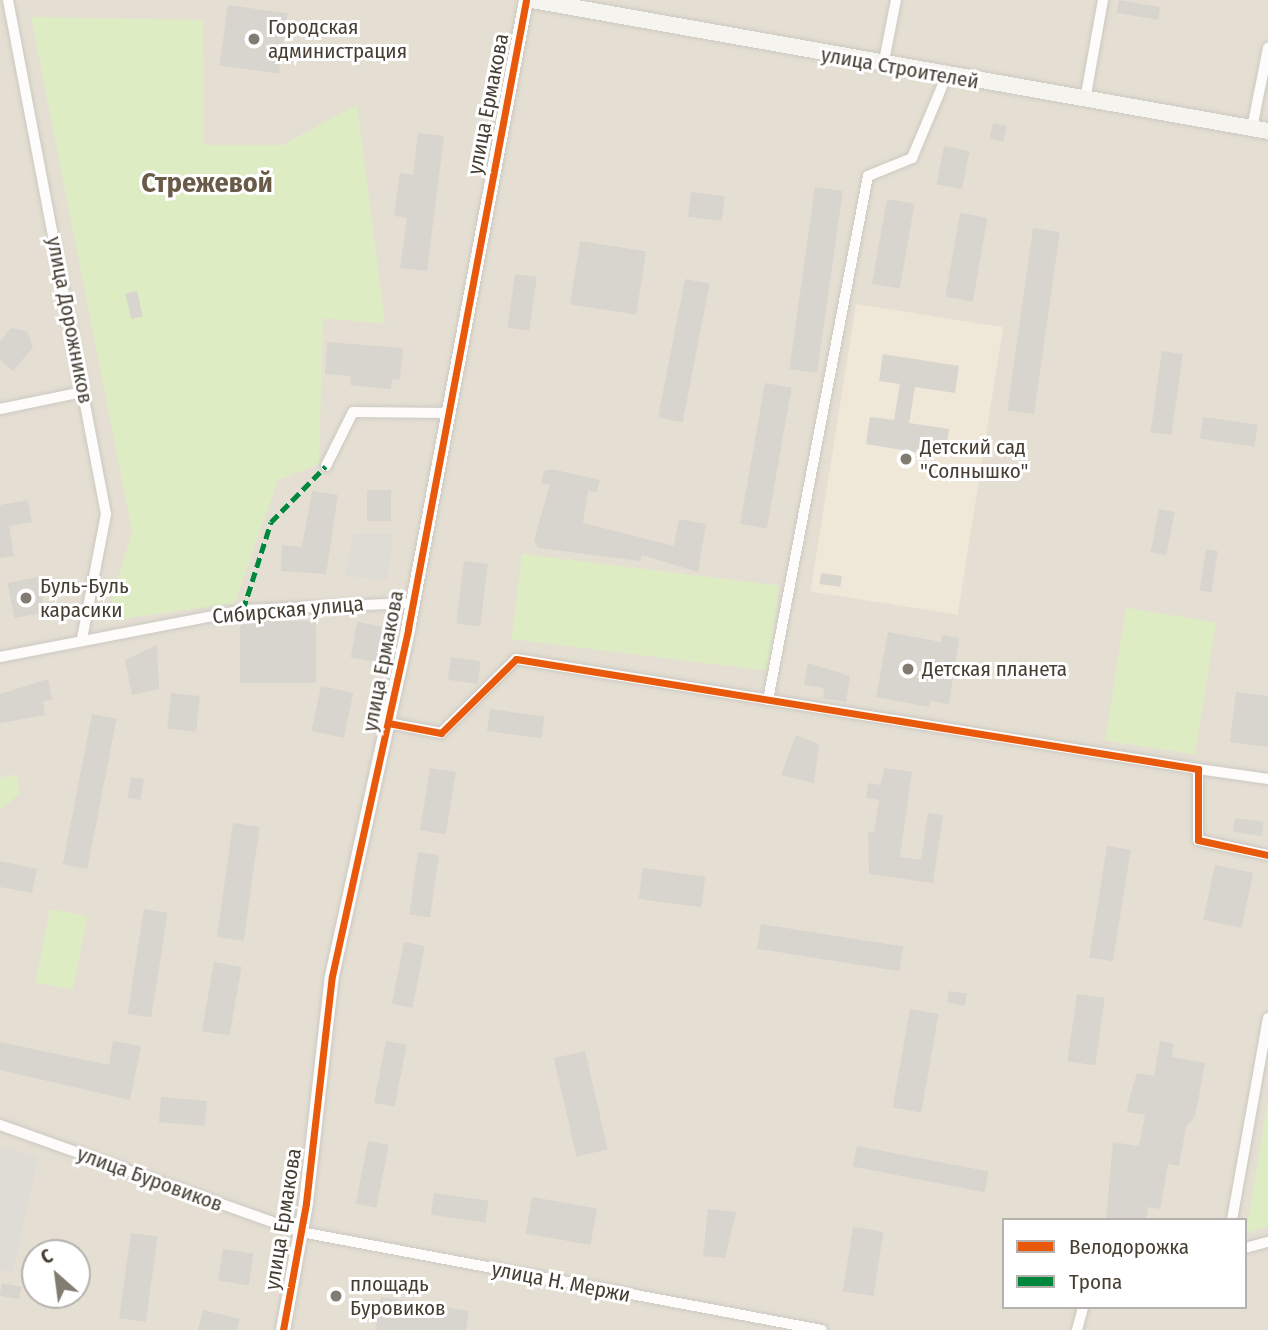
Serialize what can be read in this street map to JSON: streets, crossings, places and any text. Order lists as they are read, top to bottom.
{
  "streets": {
    "main road": ["улица Строителей"],
    "street": [
      "улица Ермакова",
      "улица Дорожников",
      "Сибирская улица",
      "улица Буровиков",
      "улица Н. Мержи"
    ]
  },
  "crossings": [
    ["улица Ермакова", "Сибирская улица"],
    ["улица Ермакова", "улица Буровиков"],
    ["улица Ермакова", "улица Н. Мержи"],
    ["улица Дорожников", "Сибирская улица"],
    ["улица Буровиков", "улица Н. Мержи"]
  ],
  "districts": ["Стрежевой"],
  "places": [
    "Городская администрация",
    "Детский сад \"Солнышко\"",
    "Буль-Буль карасики",
    "Детская планета",
    "площадь Буровиков"
  ],
  "legend": ["Велодорожка", "Тропа"],
  "north": "top left"
}
